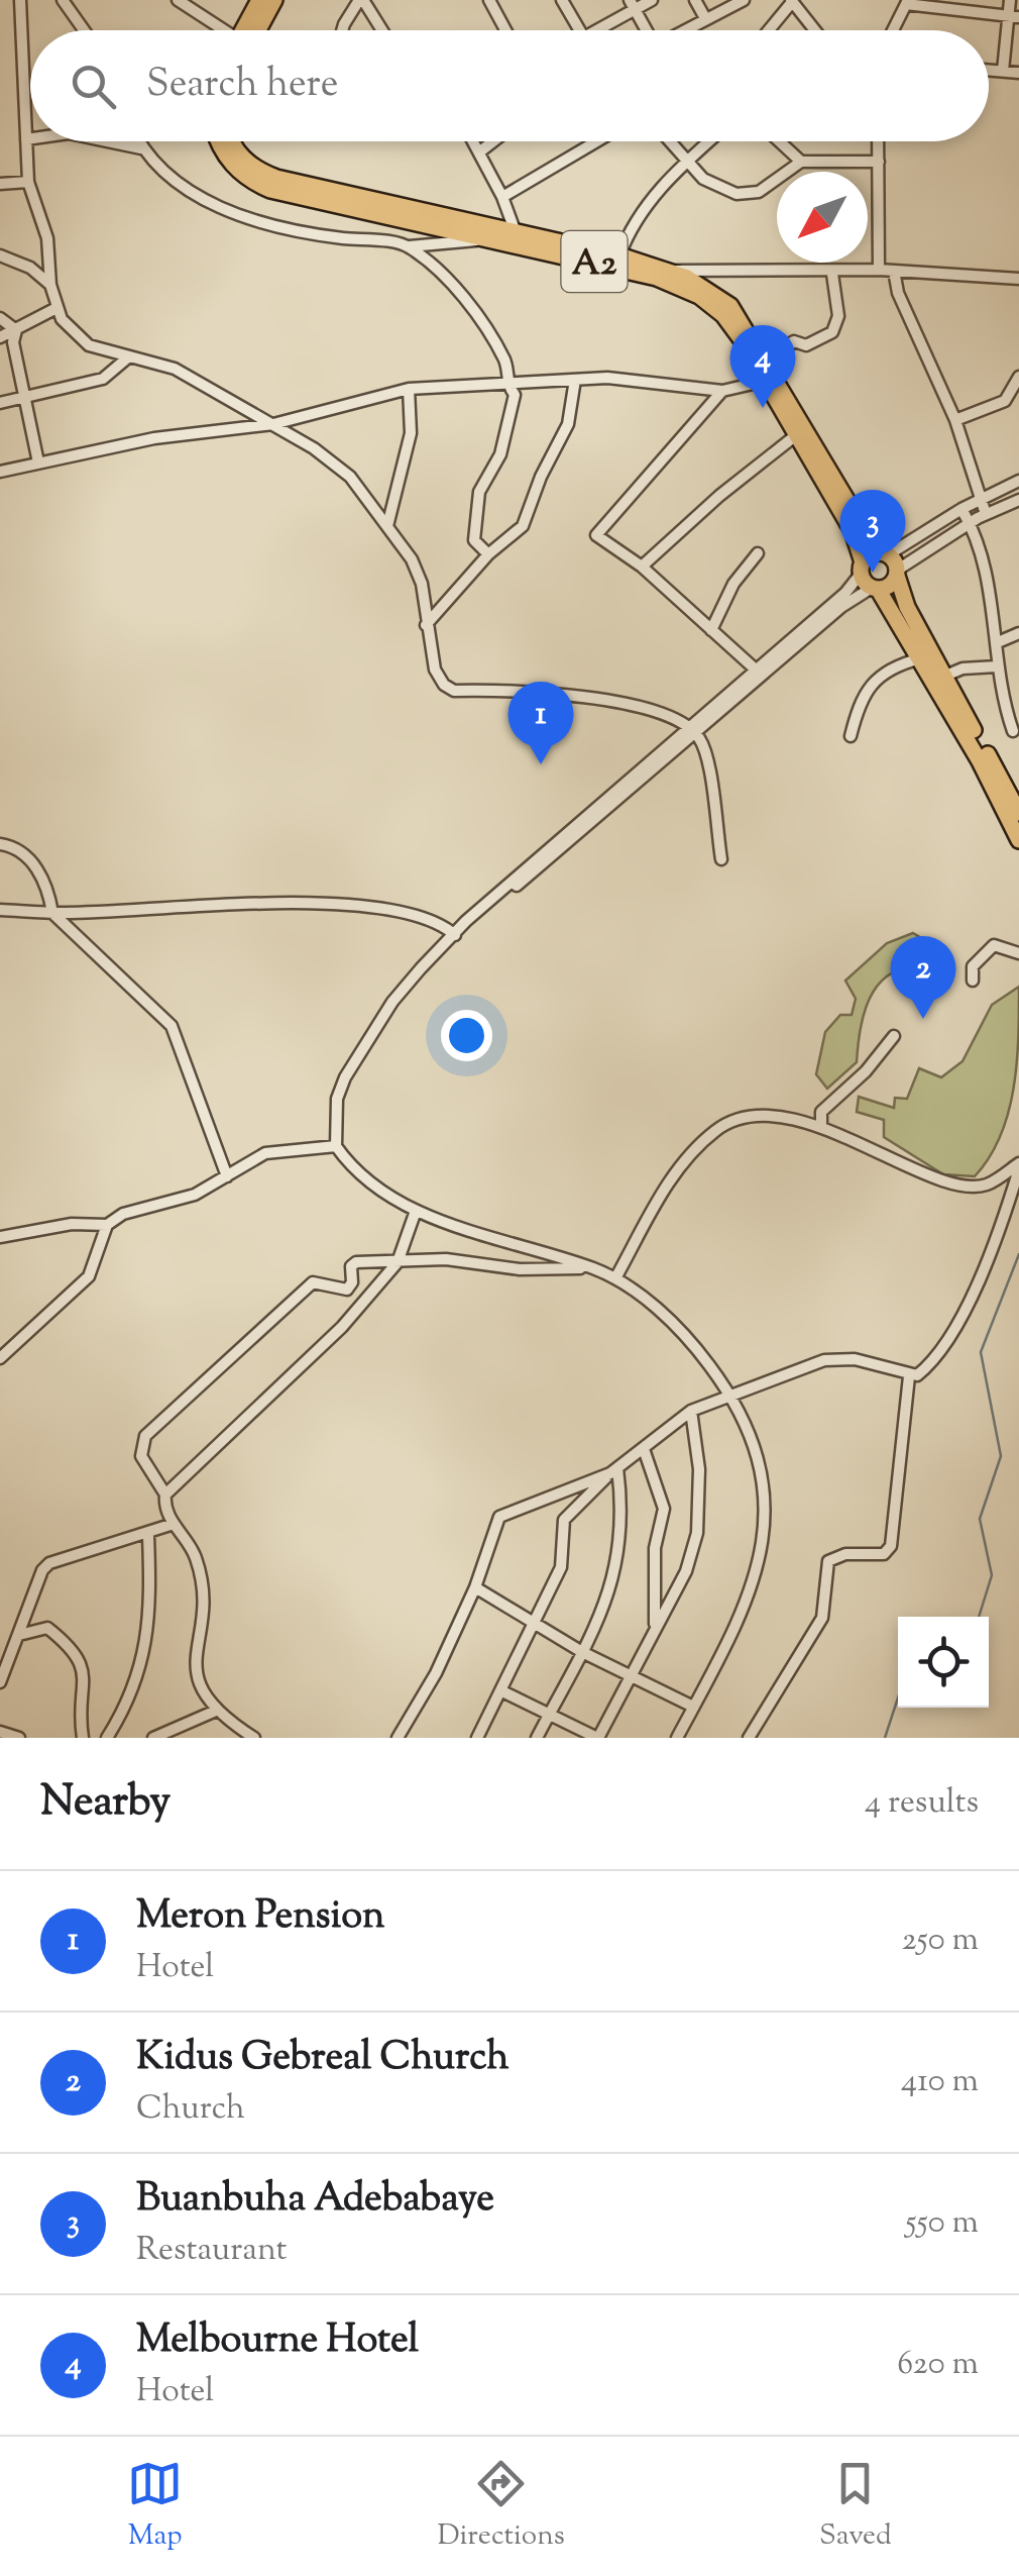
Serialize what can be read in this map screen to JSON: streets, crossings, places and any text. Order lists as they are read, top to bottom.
{
  "streets": {
    "highway": ["A2"]
  },
  "north": "bottom left",
  "page": {
    "search": "Search here",
    "pins": [
      "4",
      "3",
      "1",
      "2"
    ],
    "heading": ["Nearby", "4 results"],
    "list": [
      {
        "mark": "1",
        "name": "Meron Pension",
        "note": "Hotel",
        "value": "250 m"
      },
      {
        "mark": "2",
        "name": "Kidus Gebreal Church",
        "note": "Church",
        "value": "410 m"
      },
      {
        "mark": "3",
        "name": "Buanbuha Adebabaye",
        "note": "Restaurant",
        "value": "550 m"
      },
      {
        "mark": "4",
        "name": "Melbourne Hotel",
        "note": "Hotel",
        "value": "620 m"
      }
    ],
    "nav": ["Map", "Directions", "Saved"]
  }
}
